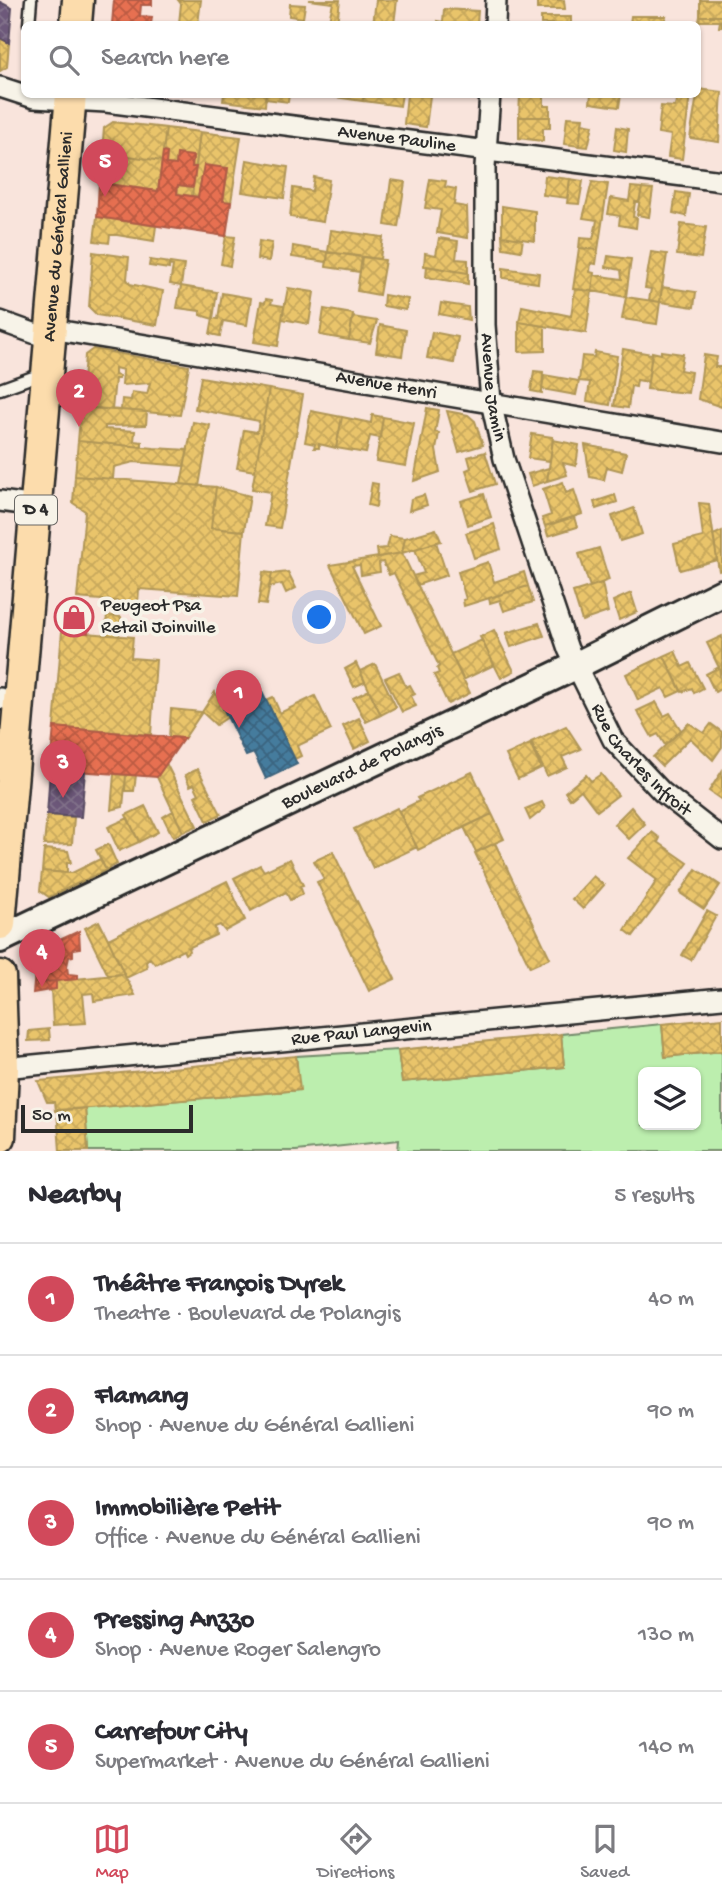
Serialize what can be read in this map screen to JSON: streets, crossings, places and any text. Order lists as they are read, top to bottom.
{
  "streets": {
    "main road": ["Avenue du Général Gallieni", "D 4"],
    "street": [
      "Avenue Pauline",
      "Avenue Henri",
      "Avenue Jamin",
      "Rue Charles Infroit",
      "Boulevard de Polangis",
      "Rue Paul Langevin"
    ]
  },
  "crossings": [
    ["Avenue Pauline", "Avenue Jamin"],
    ["Avenue du Général Gallieni", "Avenue Henri"],
    ["Avenue Henri", "Avenue Jamin"],
    ["Avenue Jamin", "Rue Charles Infroit"],
    ["Avenue Jamin", "Boulevard de Polangis"],
    ["Rue Charles Infroit", "Boulevard de Polangis"]
  ],
  "places": {
    "shop": ["Peugeot Psa Retail Joinville"]
  },
  "scale_bar": "50 m",
  "page": {
    "search": "Search here",
    "pins": [
      "5",
      "2",
      "1",
      "3",
      "4"
    ],
    "scale": "50 m",
    "heading": ["Nearby", "5 results"],
    "list": [
      {
        "mark": "1",
        "name": "Théâtre François Dyrek",
        "note": "Theatre · Boulevard de Polangis",
        "value": "40 m"
      },
      {
        "mark": "2",
        "name": "Flamang",
        "note": "Shop · Avenue du Général Gallieni",
        "value": "90 m"
      },
      {
        "mark": "3",
        "name": "Immobilière Petit",
        "note": "Office · Avenue du Général Gallieni",
        "value": "90 m"
      },
      {
        "mark": "4",
        "name": "Pressing Anzzo",
        "note": "Shop · Avenue Roger Salengro",
        "value": "130 m"
      },
      {
        "mark": "5",
        "name": "Carrefour City",
        "note": "Supermarket · Avenue du Général Gallieni",
        "value": "140 m"
      }
    ],
    "nav": ["Map", "Directions", "Saved"]
  }
}
